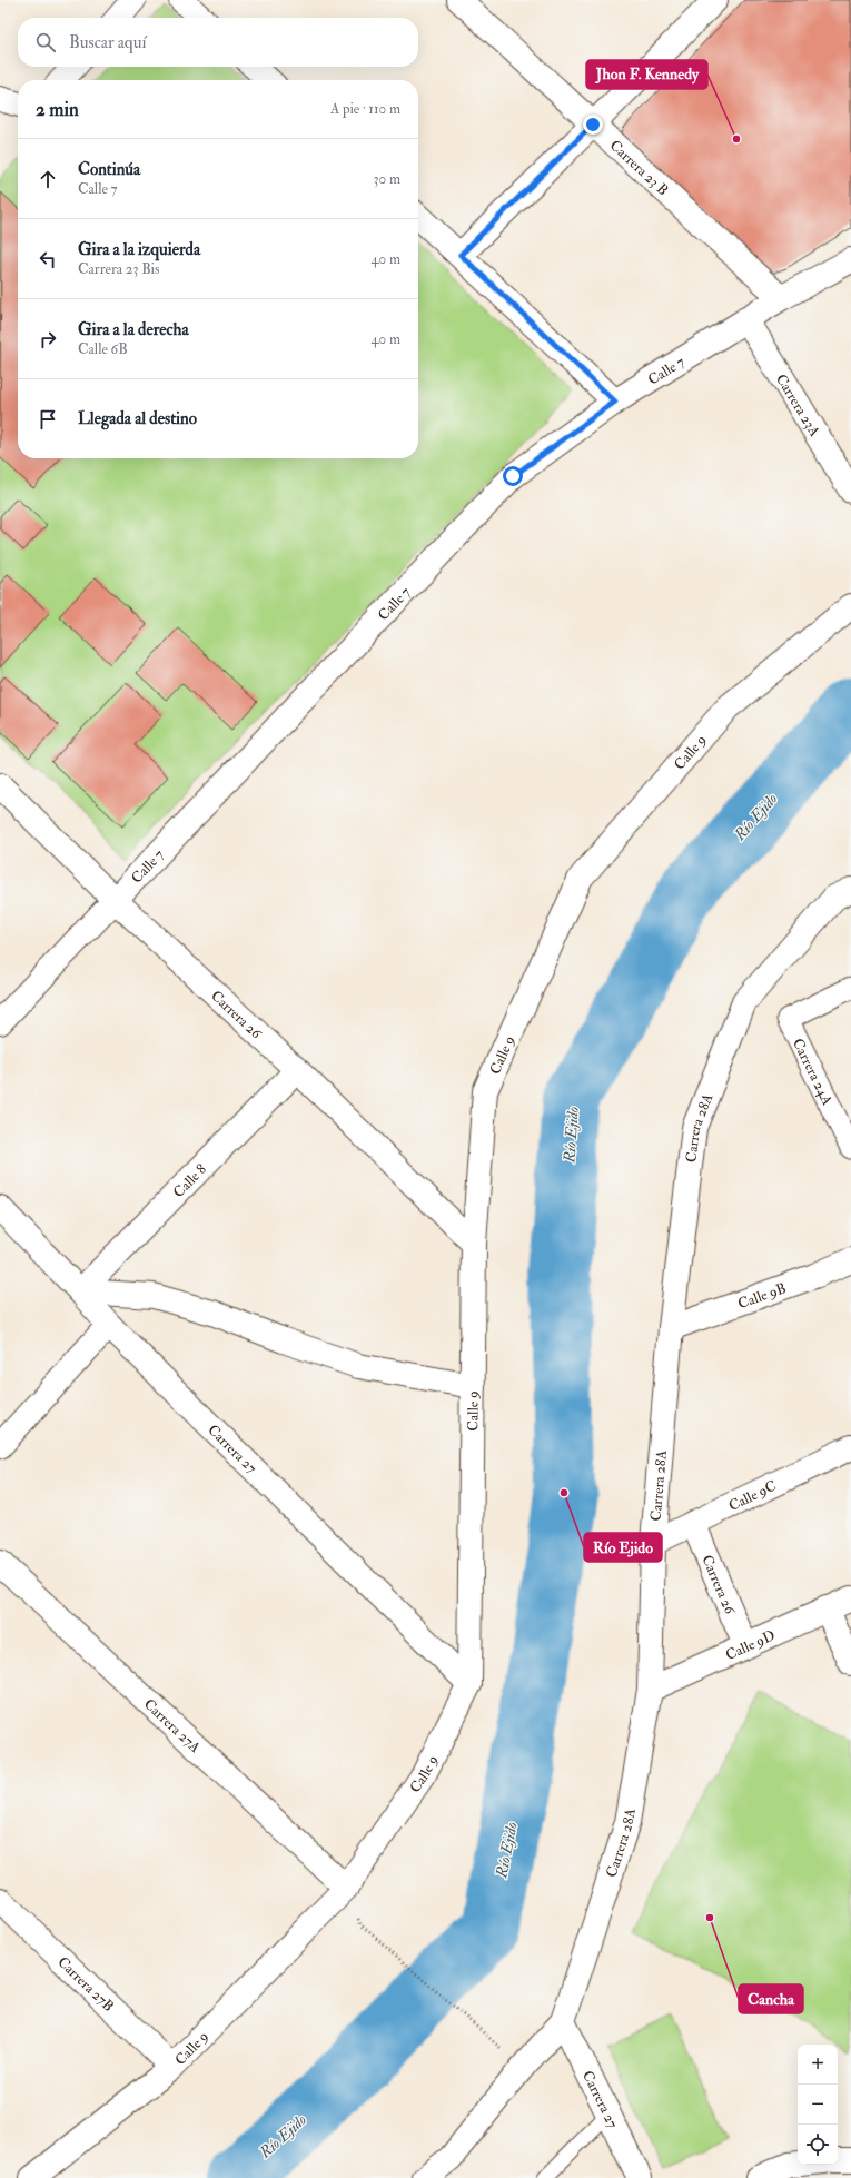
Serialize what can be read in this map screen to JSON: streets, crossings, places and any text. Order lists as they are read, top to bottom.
{
  "streets": {
    "street": [
      "Carrera 23 B",
      "Calle 7",
      "Carrera 23A",
      "Calle 9",
      "Carrera 26",
      "Carrera 24A",
      "Carrera 28A",
      "Calle 8",
      "Calle 9B",
      "Carrera 27",
      "Calle 9C",
      "Calle 9D",
      "Carrera 27A",
      "Carrera 27B"
    ]
  },
  "crossings": [
    ["Carrera 23 B", "Calle 7"],
    ["Calle 7", "Carrera 23A"],
    ["Calle 7", "Carrera 26"],
    ["Calle 9", "Carrera 26"],
    ["Calle 9", "Carrera 27"],
    ["Calle 9", "Carrera 27A"],
    ["Calle 9", "Carrera 27B"],
    ["Carrera 26", "Calle 8"],
    ["Carrera 26", "Calle 9C"],
    ["Carrera 26", "Calle 9D"],
    ["Carrera 28A", "Calle 9B"],
    ["Carrera 28A", "Carrera 27"],
    ["Carrera 28A", "Calle 9C"],
    ["Carrera 28A", "Calle 9D"],
    ["Calle 8", "Carrera 27"]
  ],
  "water": ["Río Ejido"],
  "places": ["Jhon F. Kennedy", "Río Ejido", "Cancha"],
  "page": {
    "search": "Buscar aquí",
    "heading": ["2 min", "A pie · 110 m"],
    "list": [
      ["Continúa", "Calle 7", "30 m"],
      ["Gira a la izquierda", "Carrera 23 Bis", "40 m"],
      ["Gira a la derecha", "Calle 6B", "40 m"],
      "Llegada al destino"
    ],
    "map_buttons": ["+", "−"]
  }
}
